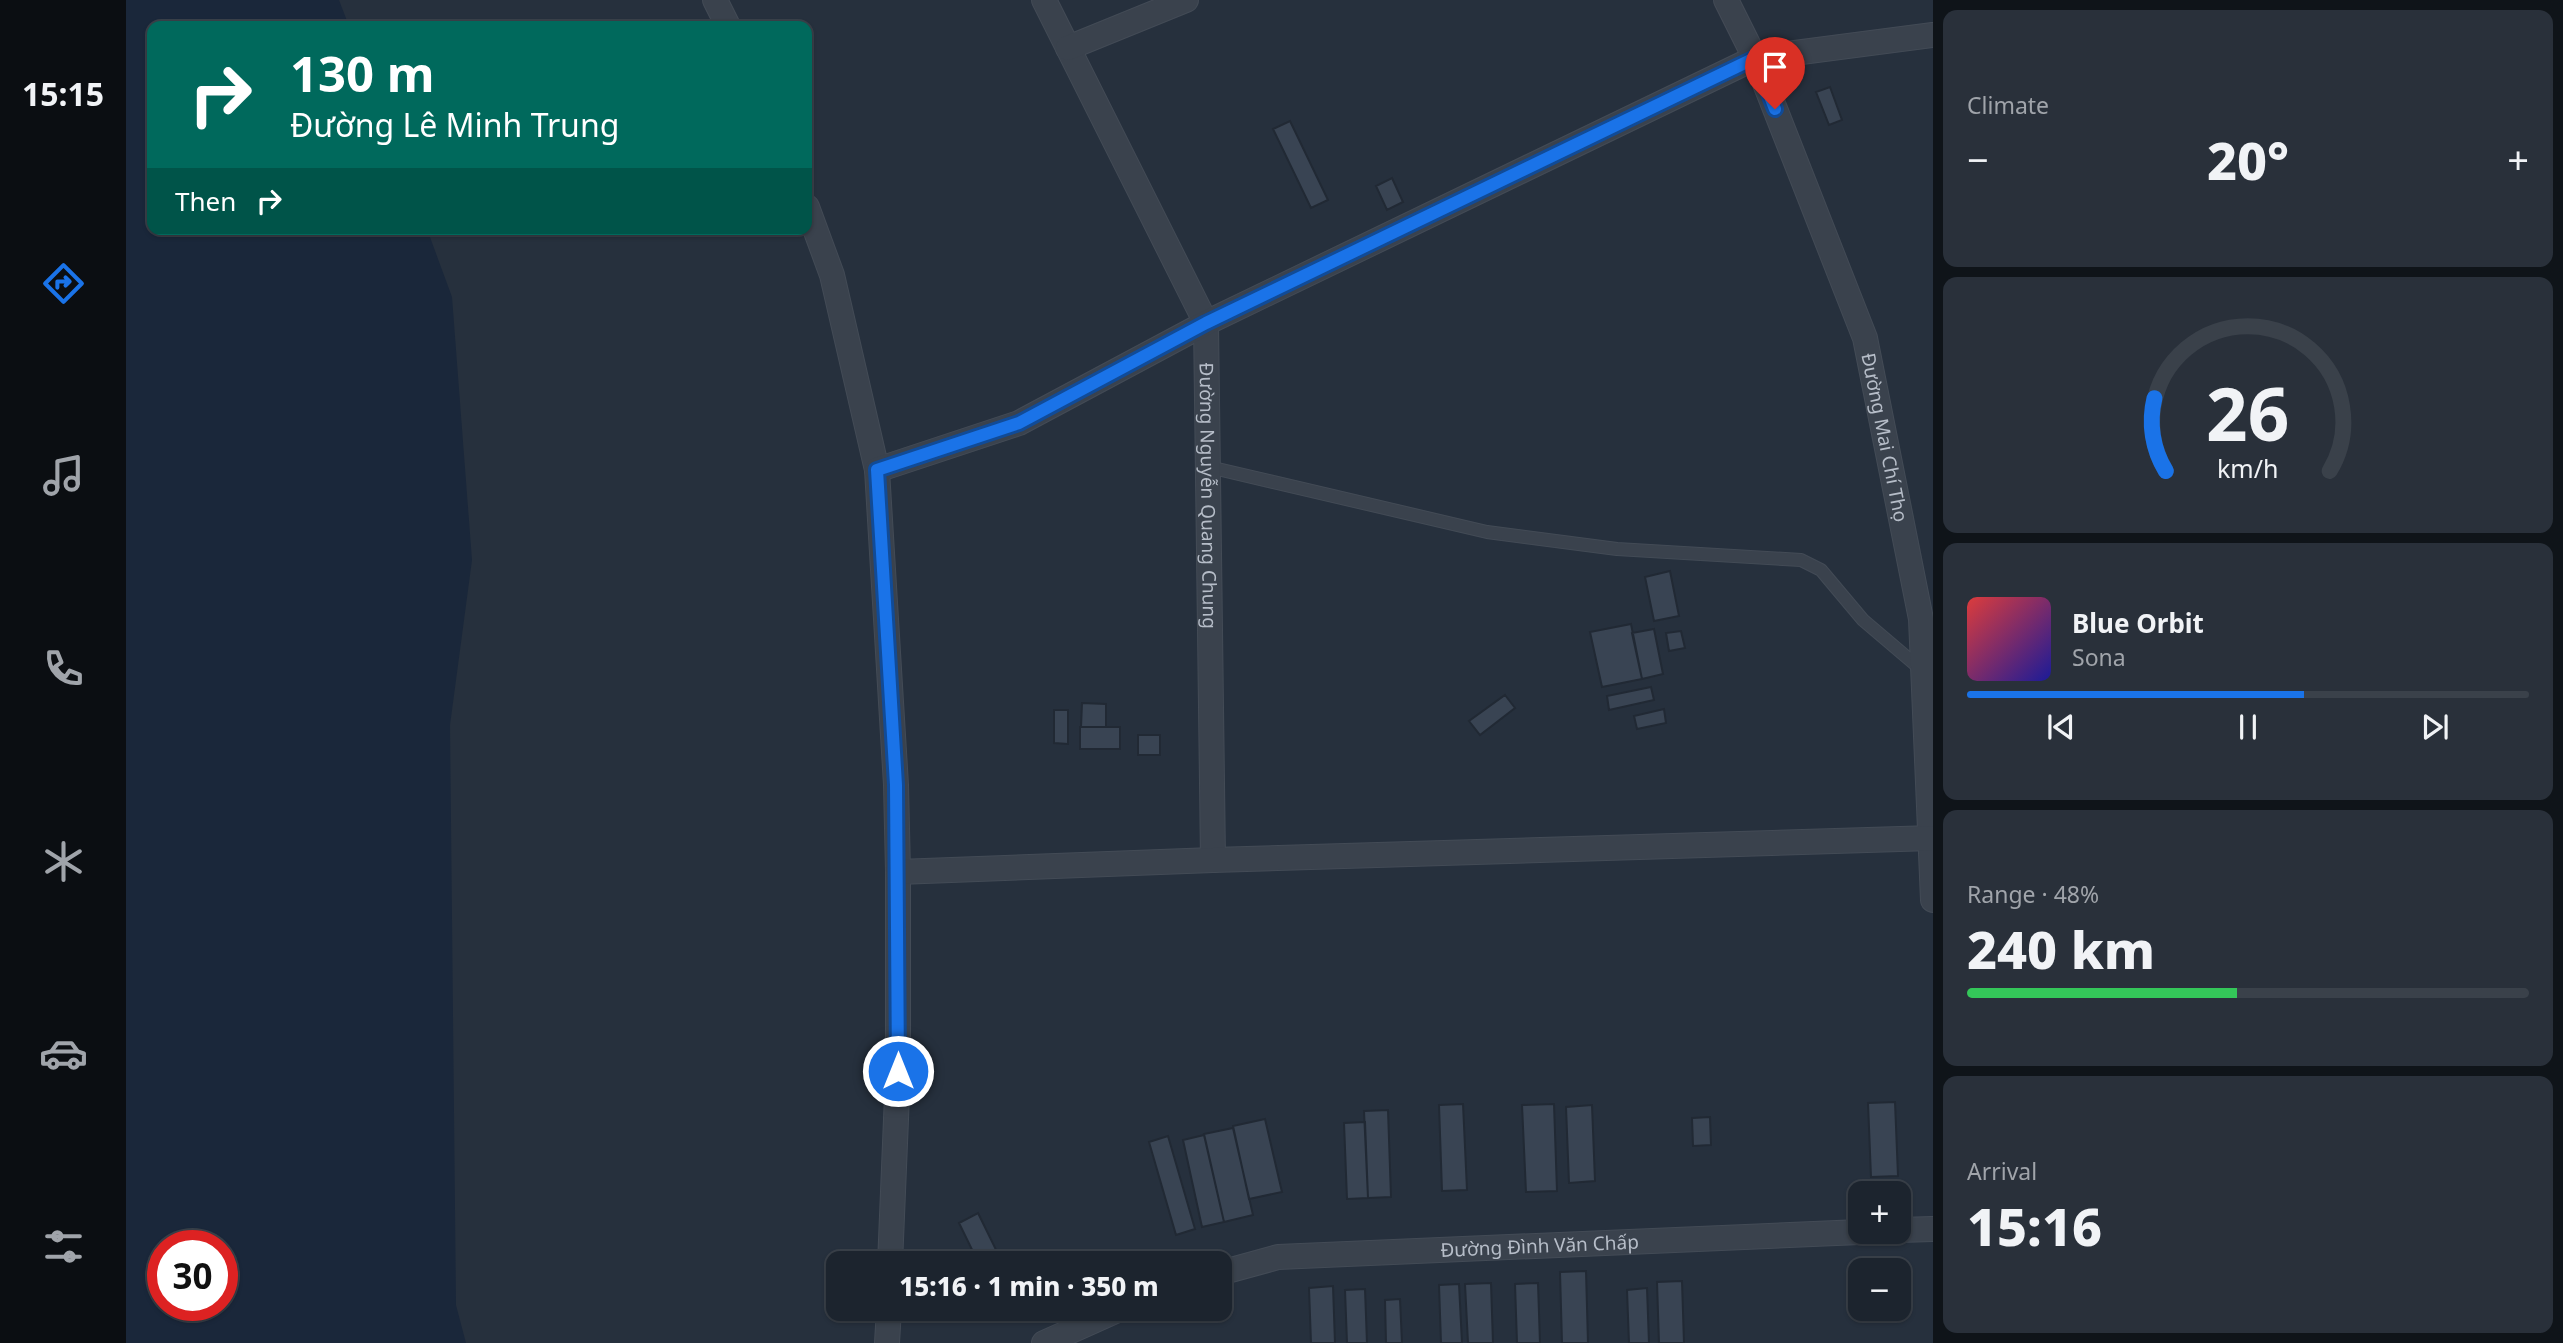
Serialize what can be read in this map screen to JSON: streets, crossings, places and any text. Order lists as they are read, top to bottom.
{
  "streets": {
    "street": ["Đường Mai Chí Thọ", "Đường Nguyễn Quang Chung", "Đường Đình Văn Chấp"]
  },
  "page": {
    "tabs": "15:15",
    "tile": [
      "Climate",
      ["Range · 48%", "240 km"],
      ["Arrival", "15:16"]
    ],
    "turn": ["130 m", "Đường Lê Minh Trung"],
    "heat": ["−", "20°", "+"],
    "then": "Then",
    "song": ["Blue Orbit", "Sona"],
    "map_buttons": ["+", "−"],
    "limit": "30",
    "trip": "15:16 · 1 min · 350 m",
    "gauge": ["26", "km/h"]
  }
}
